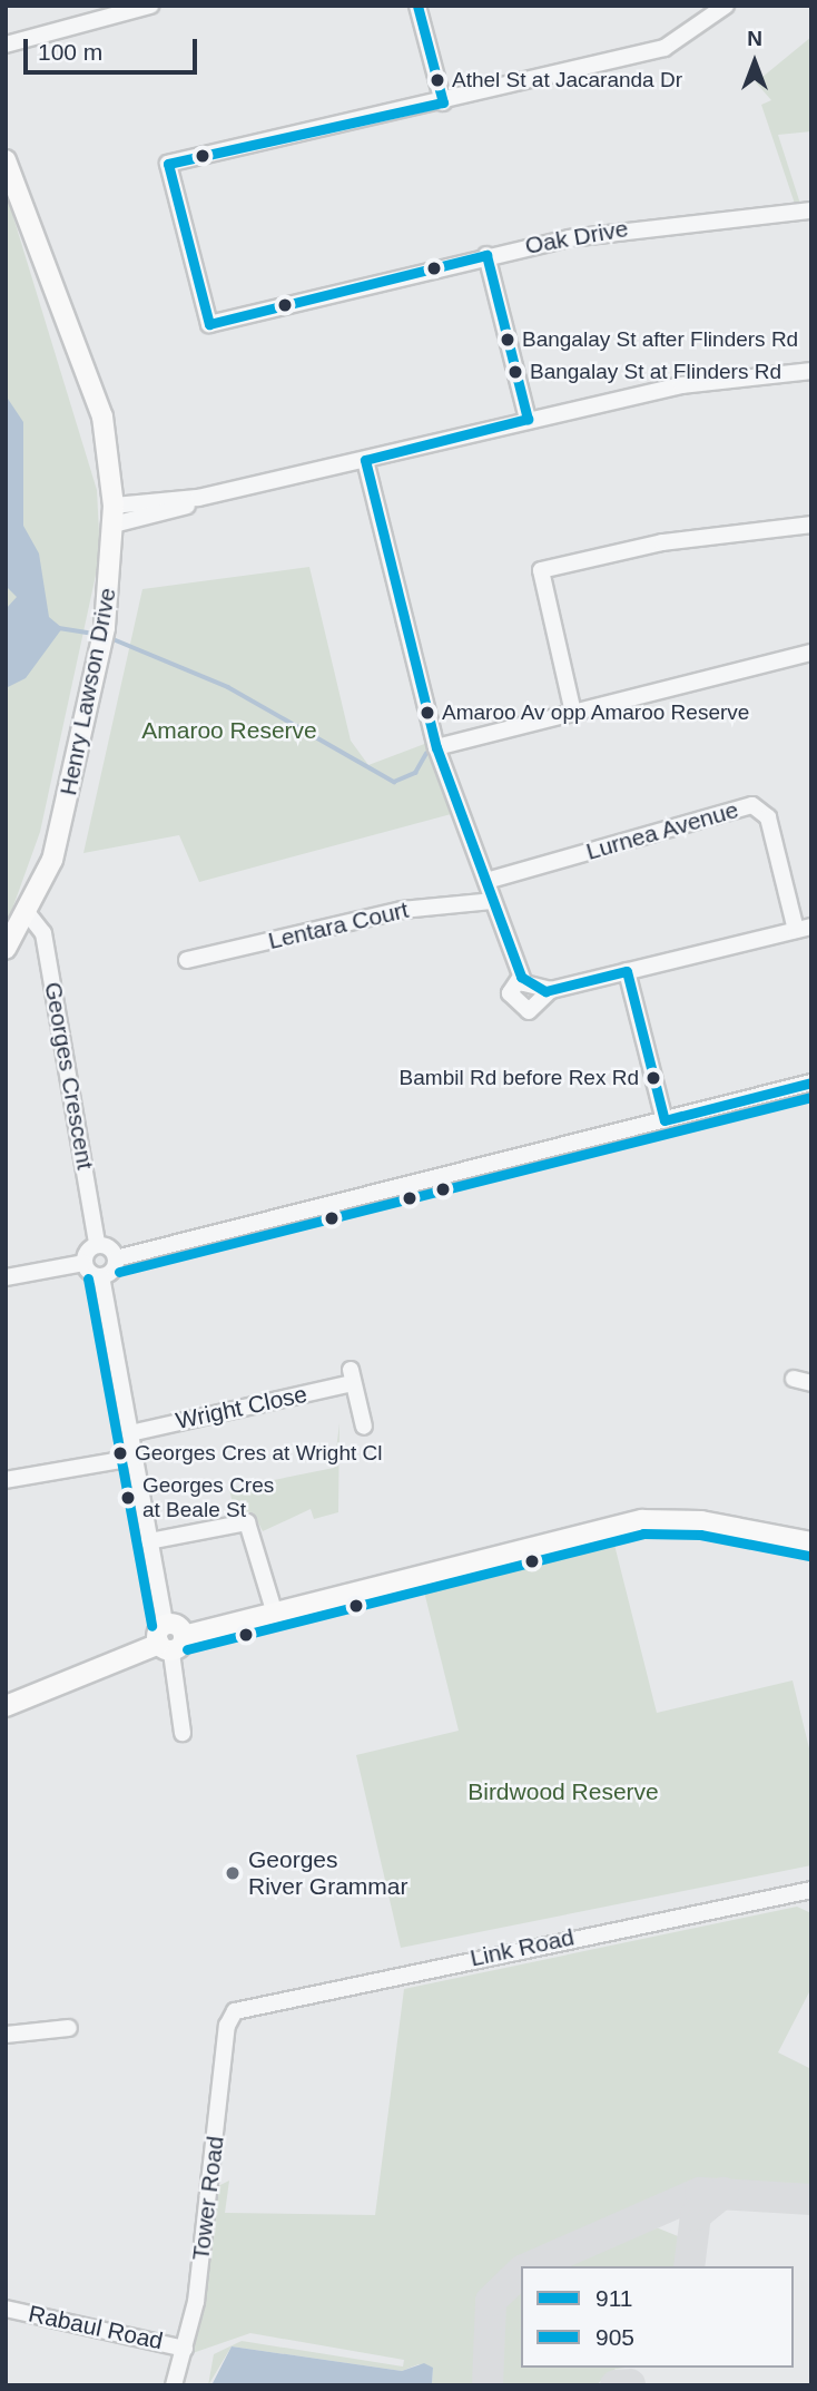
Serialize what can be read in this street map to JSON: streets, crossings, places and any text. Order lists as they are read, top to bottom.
{
  "streets": {
    "main road": ["Henry Lawson Drive"],
    "street": [
      "Oak Drive",
      "Lurnea Avenue",
      "Lentara Court",
      "Georges Crescent",
      "Wright Close",
      "Link Road",
      "Tower Road",
      "Rabaul Road"
    ]
  },
  "crossings": [
    ["Henry Lawson Drive", "Georges Crescent"],
    ["Link Road", "Tower Road"],
    ["Tower Road", "Rabaul Road"]
  ],
  "parks": ["Amaroo Reserve", "Birdwood Reserve"],
  "places": [
    "Athel St at Jacaranda Dr",
    "Bangalay St after Flinders Rd",
    "Bangalay St at Flinders Rd",
    "Amaroo Av opp Amaroo Reserve",
    "Bambil Rd before Rex Rd",
    "Georges Cres at Wright Cl",
    "Georges Cres at Beale St",
    "Georges River Grammar"
  ],
  "lines": ["transit line 911", "transit line 905"],
  "legend": ["911", "905"],
  "scale_bar": "100 m",
  "north": "top"
}
